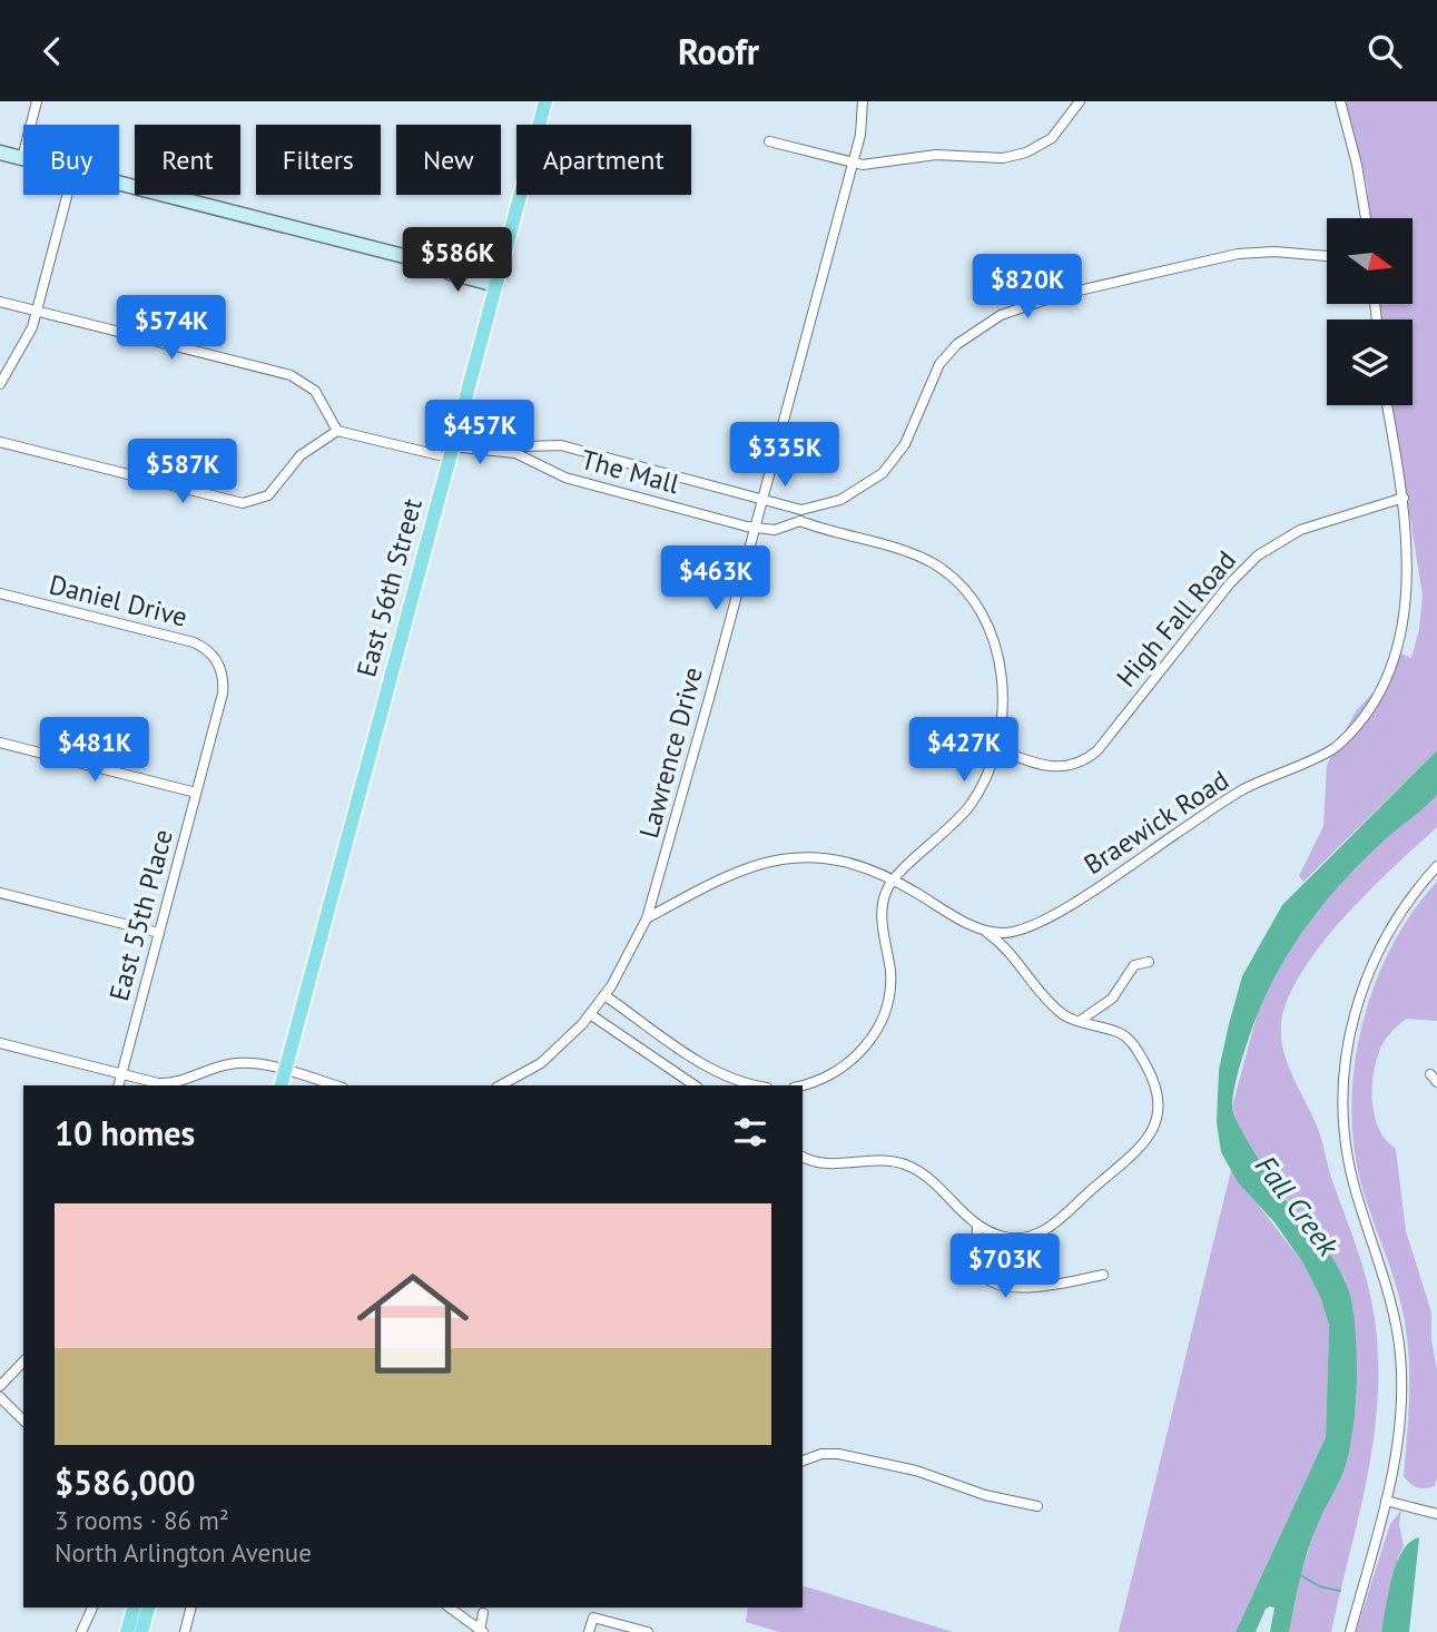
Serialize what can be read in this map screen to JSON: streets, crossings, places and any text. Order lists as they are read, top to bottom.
{
  "streets": {
    "main road": ["East 56th Street"],
    "street": [
      "The Mall",
      "Daniel Drive",
      "High Fall Road",
      "Lawrence Drive",
      "Braewick Road",
      "East 55th Place"
    ]
  },
  "crossings": [
    ["The Mall", "East 56th Street"],
    ["The Mall", "Lawrence Drive"],
    ["Daniel Drive", "East 55th Place"]
  ],
  "water": ["Fall Creek"],
  "north": "right",
  "page": {
    "header": "Roofr",
    "chip": [
      "Buy",
      "Rent",
      "Filters",
      "New",
      "Apartment"
    ],
    "price": [
      "$586K",
      "$820K",
      "$574K",
      "$457K",
      "$335K",
      "$587K",
      "$463K",
      "$481K",
      "$427K",
      "$703K"
    ],
    "heading": "10 homes",
    "list": [
      {
        "name": "$586,000",
        "note": "3 rooms · 86 m² · North Arlington Avenue"
      }
    ]
  }
}
